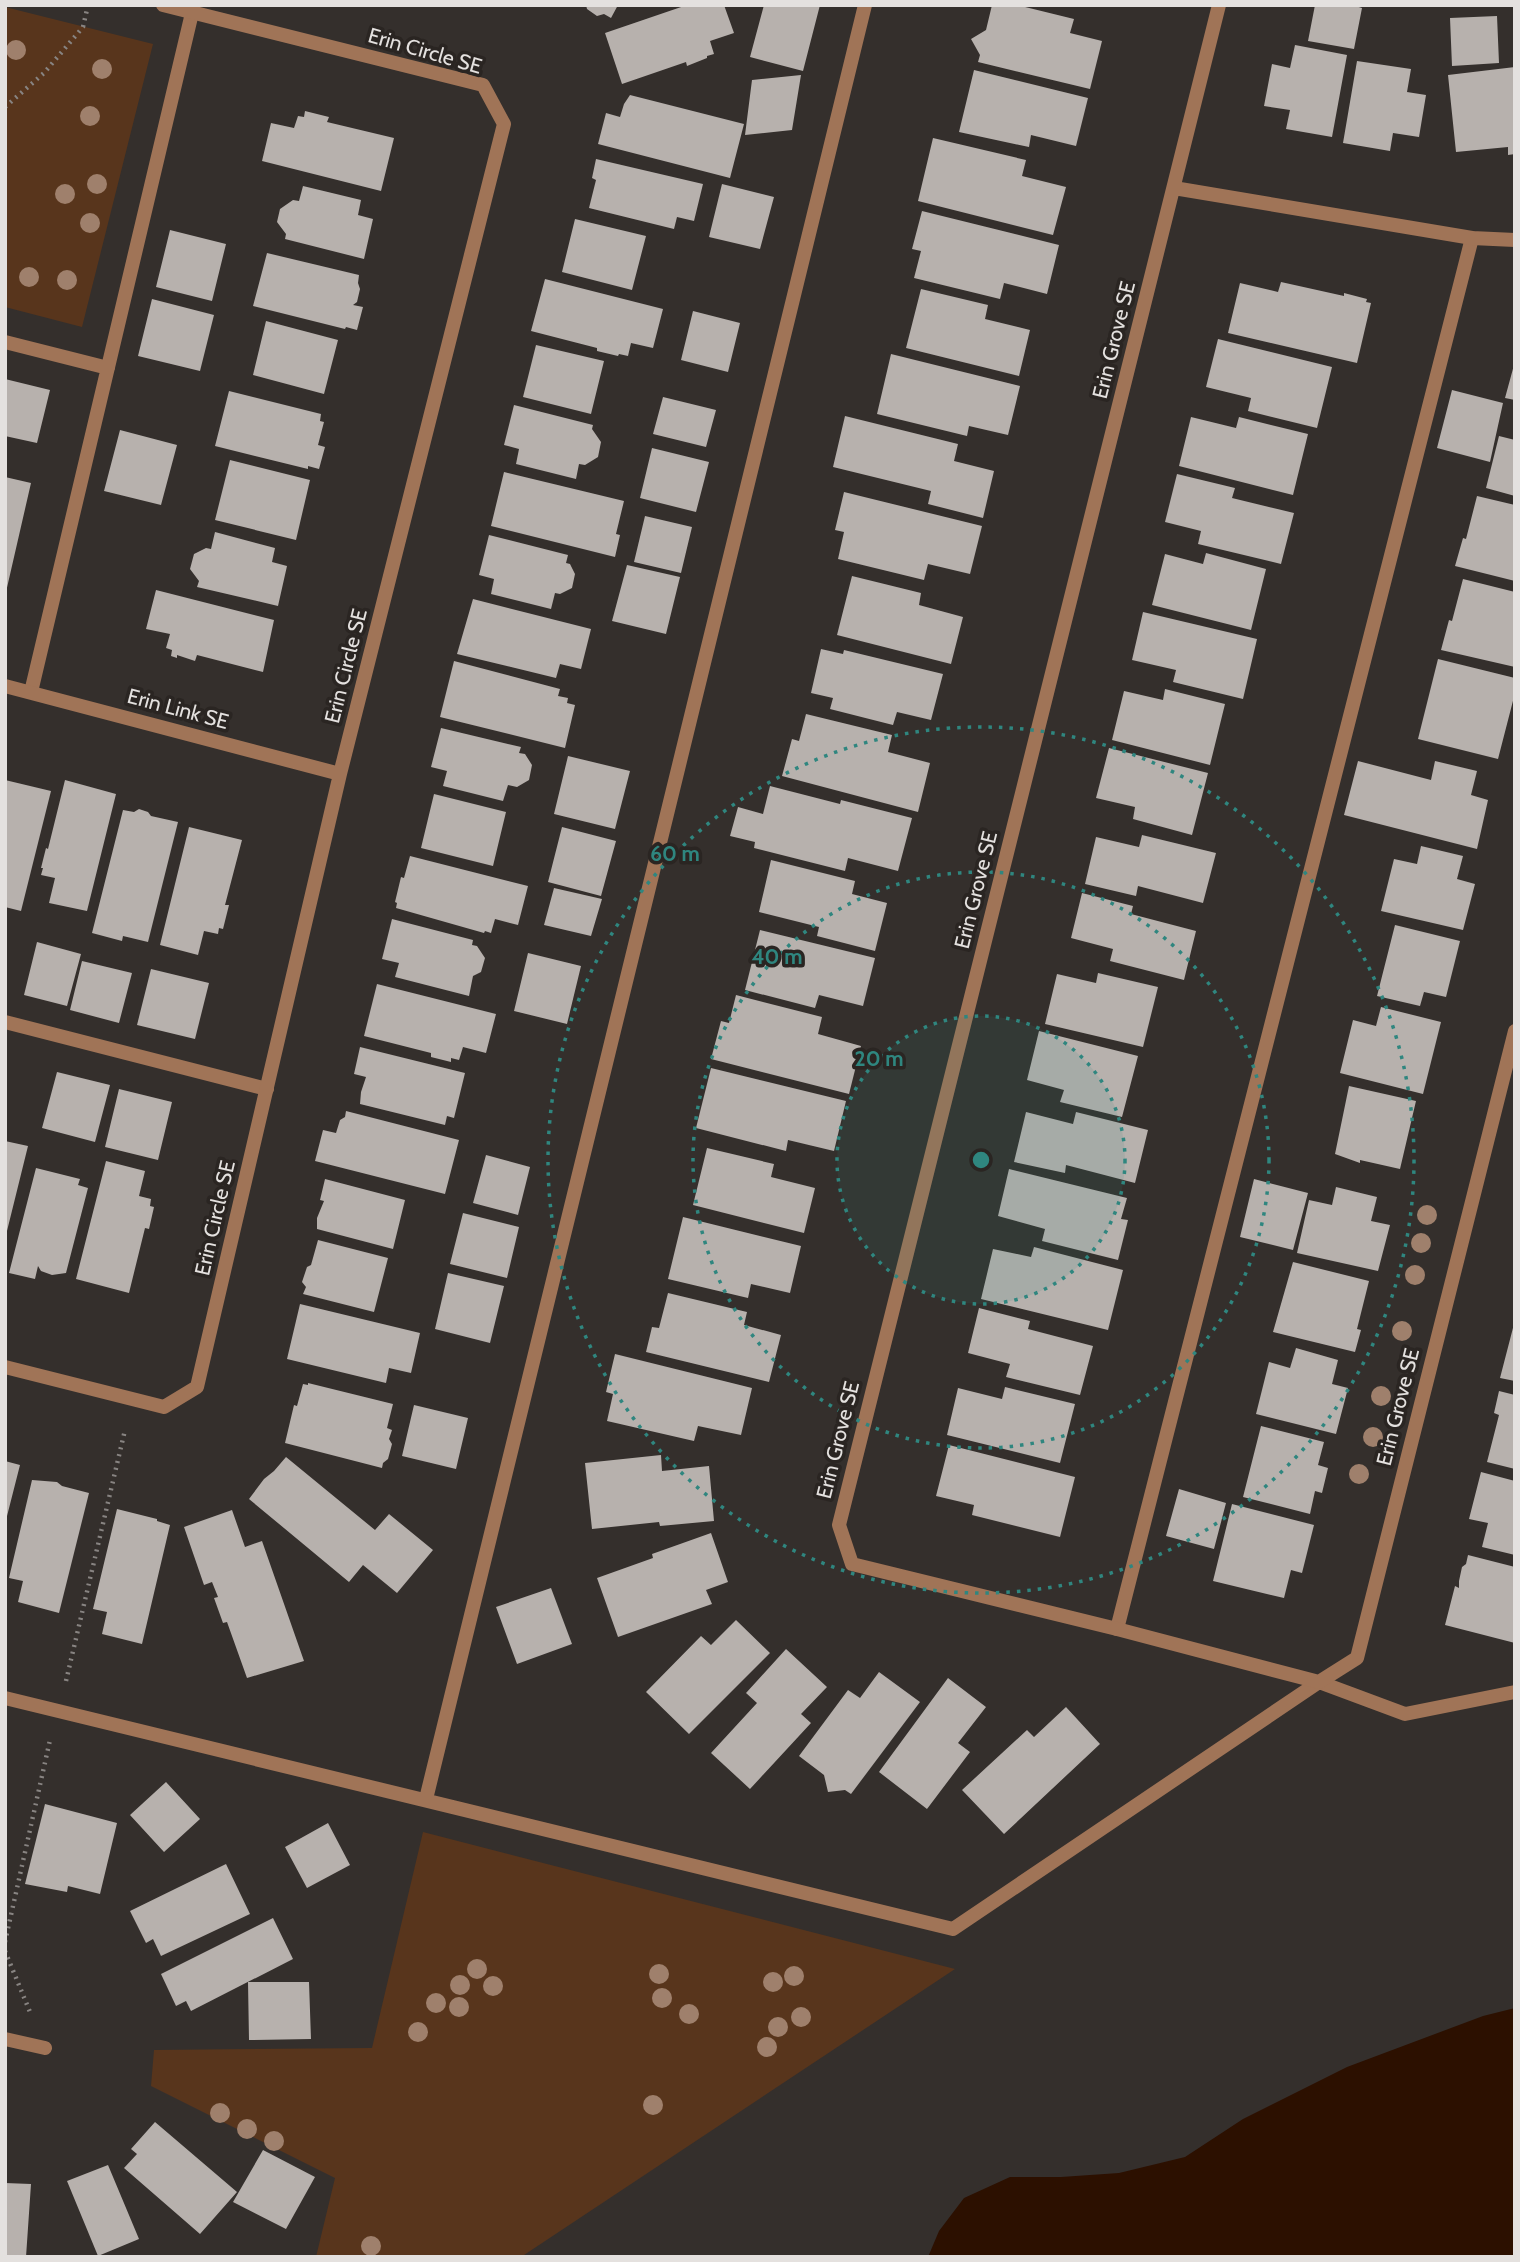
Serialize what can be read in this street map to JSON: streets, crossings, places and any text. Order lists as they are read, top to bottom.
{
  "streets": {
    "street": ["Erin Circle SE", "Erin Grove SE", "Erin Link SE"]
  },
  "crossings": [
    ["Erin Circle SE", "Erin Link SE"]
  ],
  "rings": ["60 m", "40 m", "20 m"]
}
